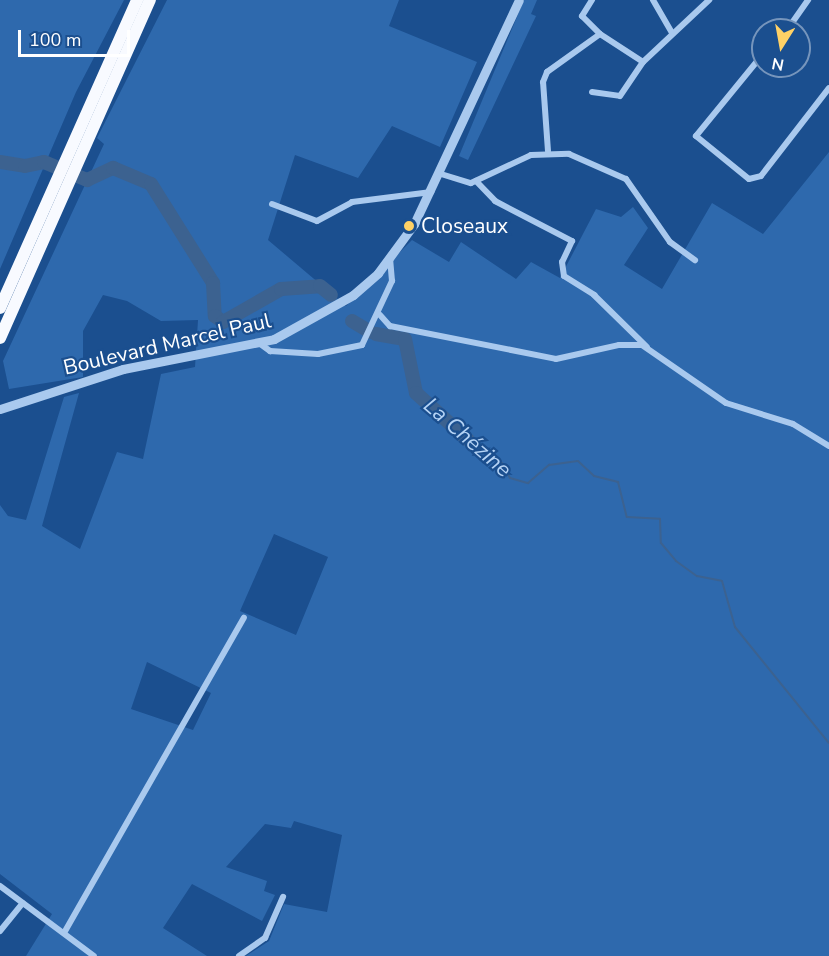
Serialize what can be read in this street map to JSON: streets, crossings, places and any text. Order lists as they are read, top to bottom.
{
  "streets": {
    "street": ["Boulevard Marcel Paul"]
  },
  "water": ["La Chézine"],
  "places": ["Closeaux"],
  "scale_bar": "100 m",
  "north": "bottom"
}
